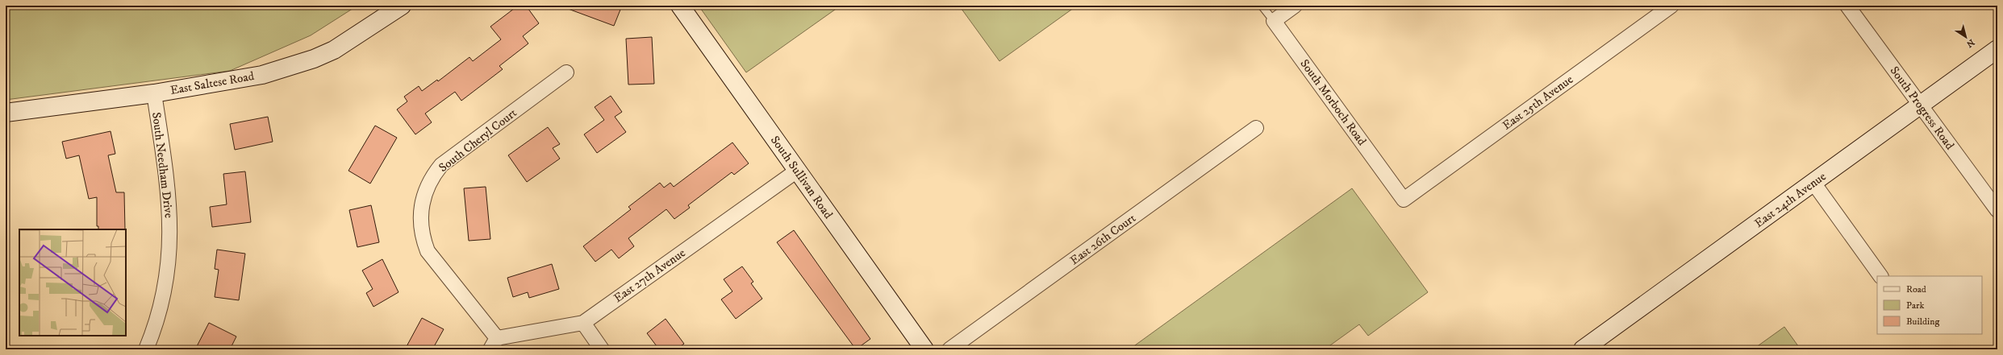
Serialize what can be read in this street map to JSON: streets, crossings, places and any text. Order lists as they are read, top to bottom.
{
  "streets": {
    "main road": ["East Saltese Road", "South Sullivan Road", "East 24th Avenue"],
    "street": [
      "South Morboch Road",
      "East 25th Avenue",
      "South Progress Road",
      "South Cheryl Court",
      "South Needham Drive",
      "East 26th Court",
      "East 27th Avenue"
    ]
  },
  "crossings": [
    ["East Saltese Road", "South Needham Drive"],
    ["South Morboch Road", "East 25th Avenue"],
    ["South Progress Road", "East 24th Avenue"],
    ["South Cheryl Court", "East 27th Avenue"],
    ["South Sullivan Road", "East 27th Avenue"]
  ],
  "legend": ["Road", "Park", "Building"],
  "north": "bottom right"
}
